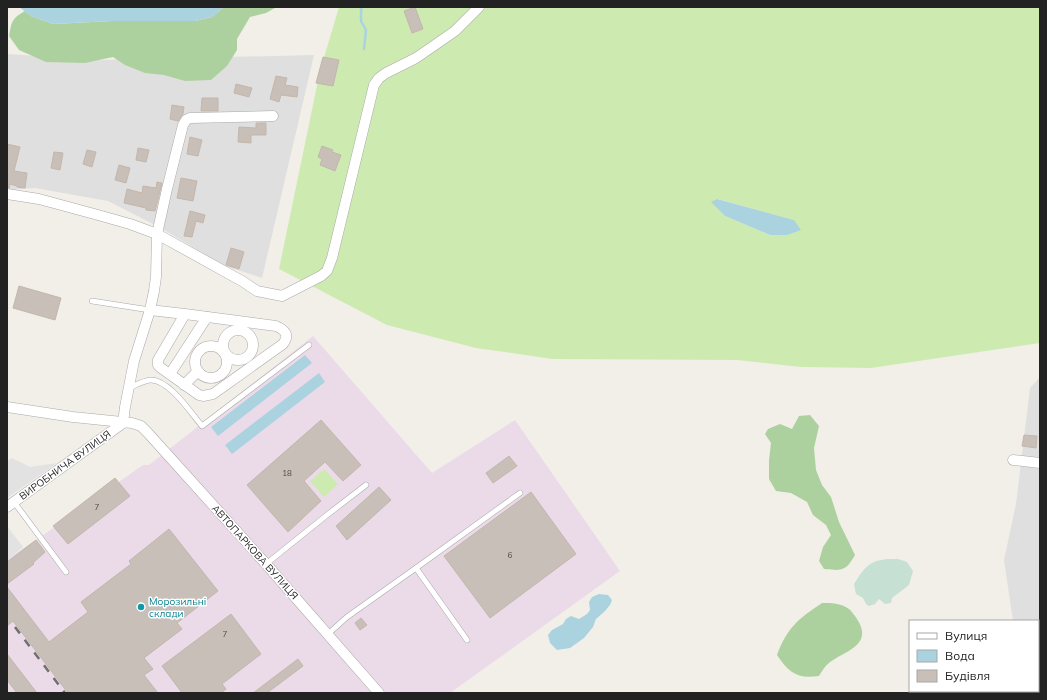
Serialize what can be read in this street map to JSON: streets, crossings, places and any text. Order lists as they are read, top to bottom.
{
  "streets": {
    "street": ["ВИРОБНИЧА ВУЛИЦЯ", "АВТОПАРКОВА ВУЛИЦЯ"]
  },
  "crossings": [
    ["ВИРОБНИЧА ВУЛИЦЯ", "АВТОПАРКОВА ВУЛИЦЯ"]
  ],
  "places": ["Морозильні склади"],
  "house_numbers": [
    "18",
    "7",
    "6",
    "7"
  ],
  "legend": ["Вулиця", "Вода", "Будівля"]
}
